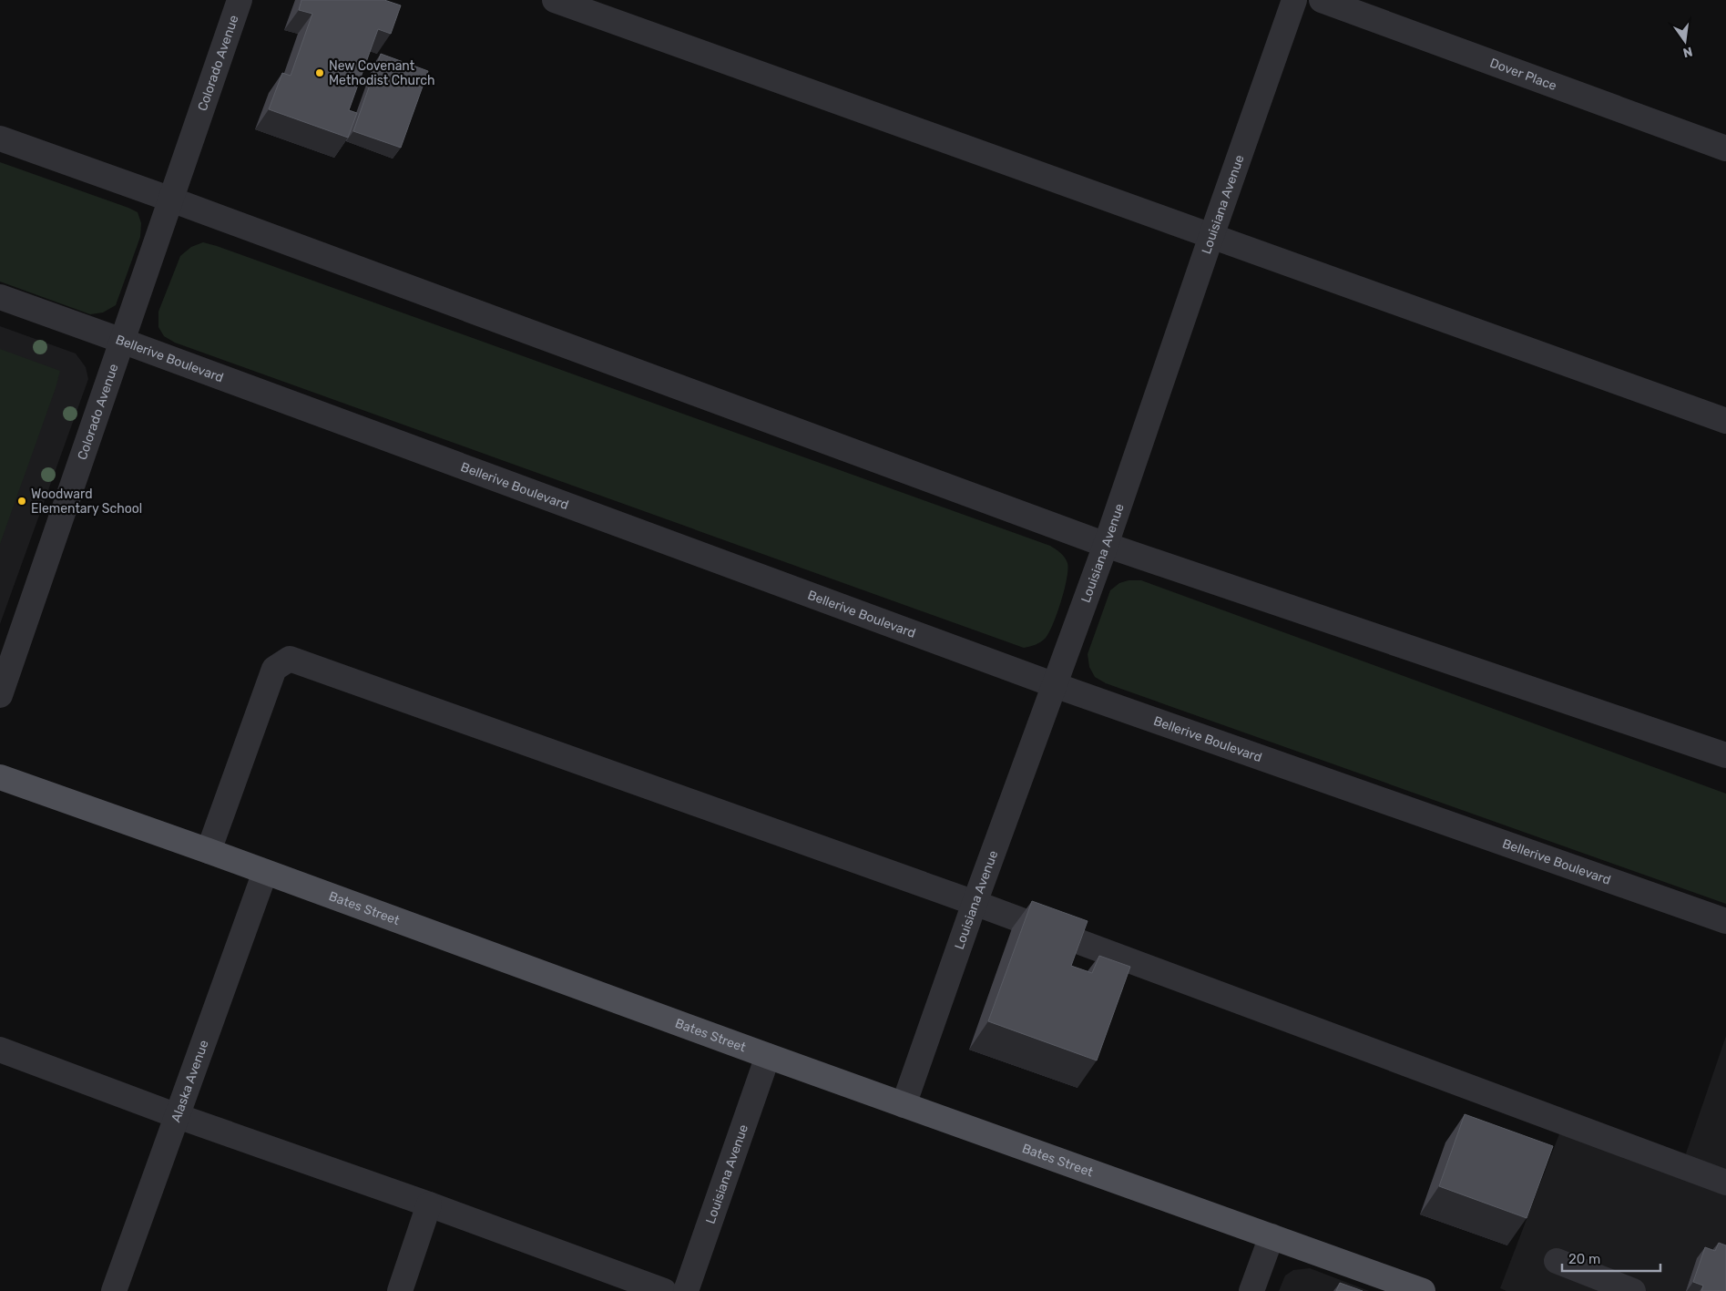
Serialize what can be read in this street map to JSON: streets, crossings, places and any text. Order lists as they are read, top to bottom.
{
  "streets": {
    "main road": ["Bates Street"],
    "street": [
      "Colorado Avenue",
      "Dover Place",
      "Louisiana Avenue",
      "Bellerive Boulevard",
      "Alaska Avenue"
    ]
  },
  "crossings": [
    ["Colorado Avenue", "Bellerive Boulevard"],
    ["Louisiana Avenue", "Bellerive Boulevard"],
    ["Louisiana Avenue", "Bates Street"],
    ["Bates Street", "Alaska Avenue"]
  ],
  "places": ["New Covenant Methodist Church", "Woodward Elementary School"],
  "scale_bar": "20 m",
  "north": "bottom"
}
